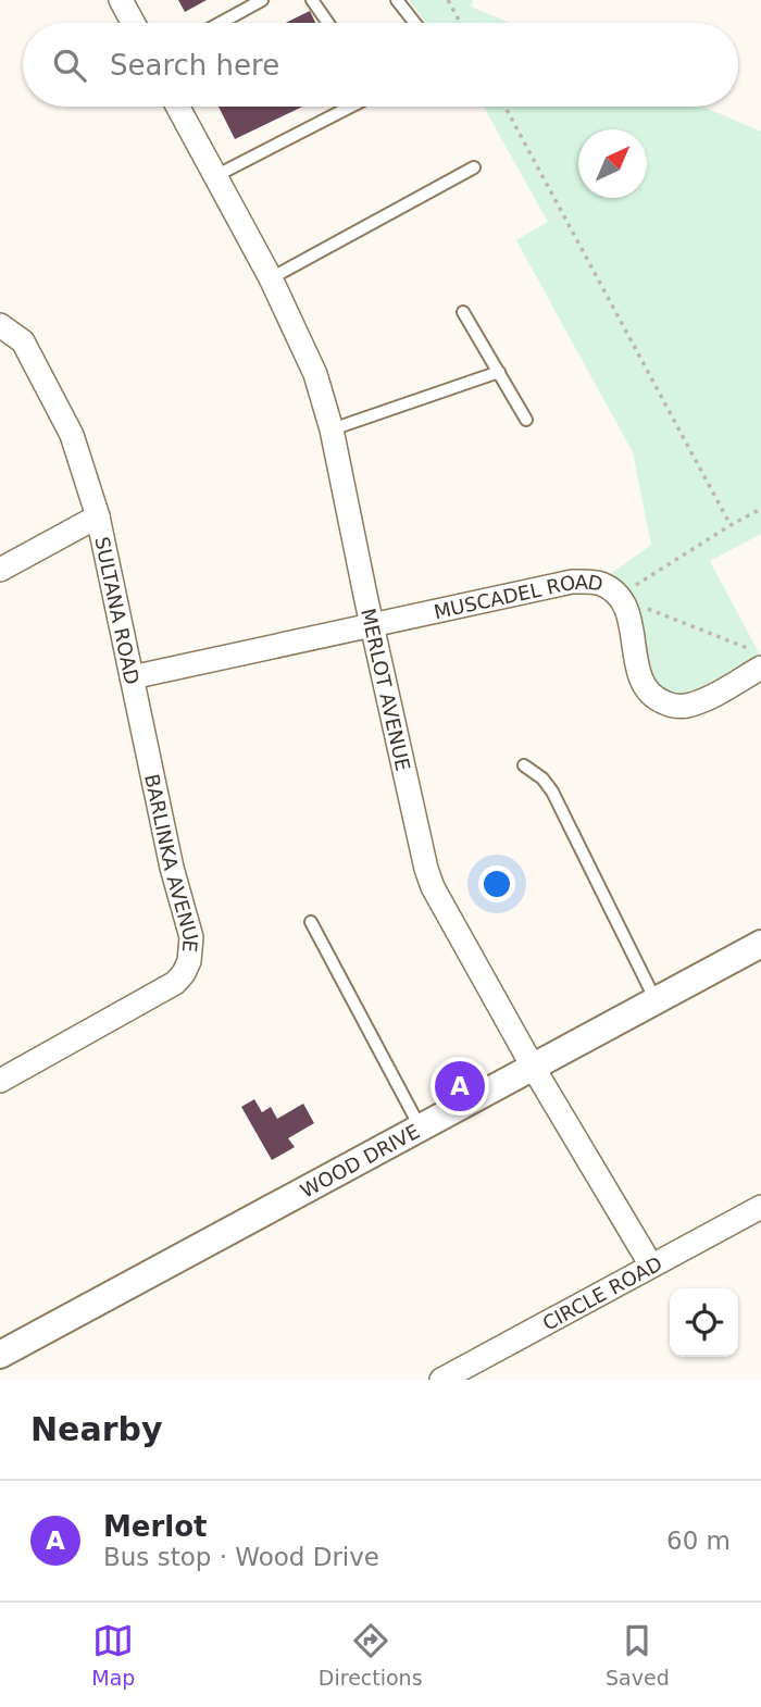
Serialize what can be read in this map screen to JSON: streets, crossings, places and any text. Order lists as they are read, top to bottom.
{
  "streets": {
    "street": [
      "SULTANA ROAD",
      "MUSCADEL ROAD",
      "MERLOT AVENUE",
      "BARLINKA AVENUE",
      "WOOD DRIVE",
      "CIRCLE ROAD"
    ]
  },
  "crossings": [
    ["SULTANA ROAD", "MUSCADEL ROAD"],
    ["SULTANA ROAD", "MERLOT AVENUE"],
    ["SULTANA ROAD", "BARLINKA AVENUE"],
    ["MUSCADEL ROAD", "MERLOT AVENUE"],
    ["MERLOT AVENUE", "WOOD DRIVE"],
    ["MERLOT AVENUE", "CIRCLE ROAD"]
  ],
  "north": "top right",
  "page": {
    "search": "Search here",
    "pins": "A",
    "heading": "Nearby",
    "list": [
      {
        "mark": "A",
        "name": "Merlot",
        "note": "Bus stop · Wood Drive",
        "value": "60 m"
      }
    ],
    "nav": ["Map", "Directions", "Saved"]
  }
}
